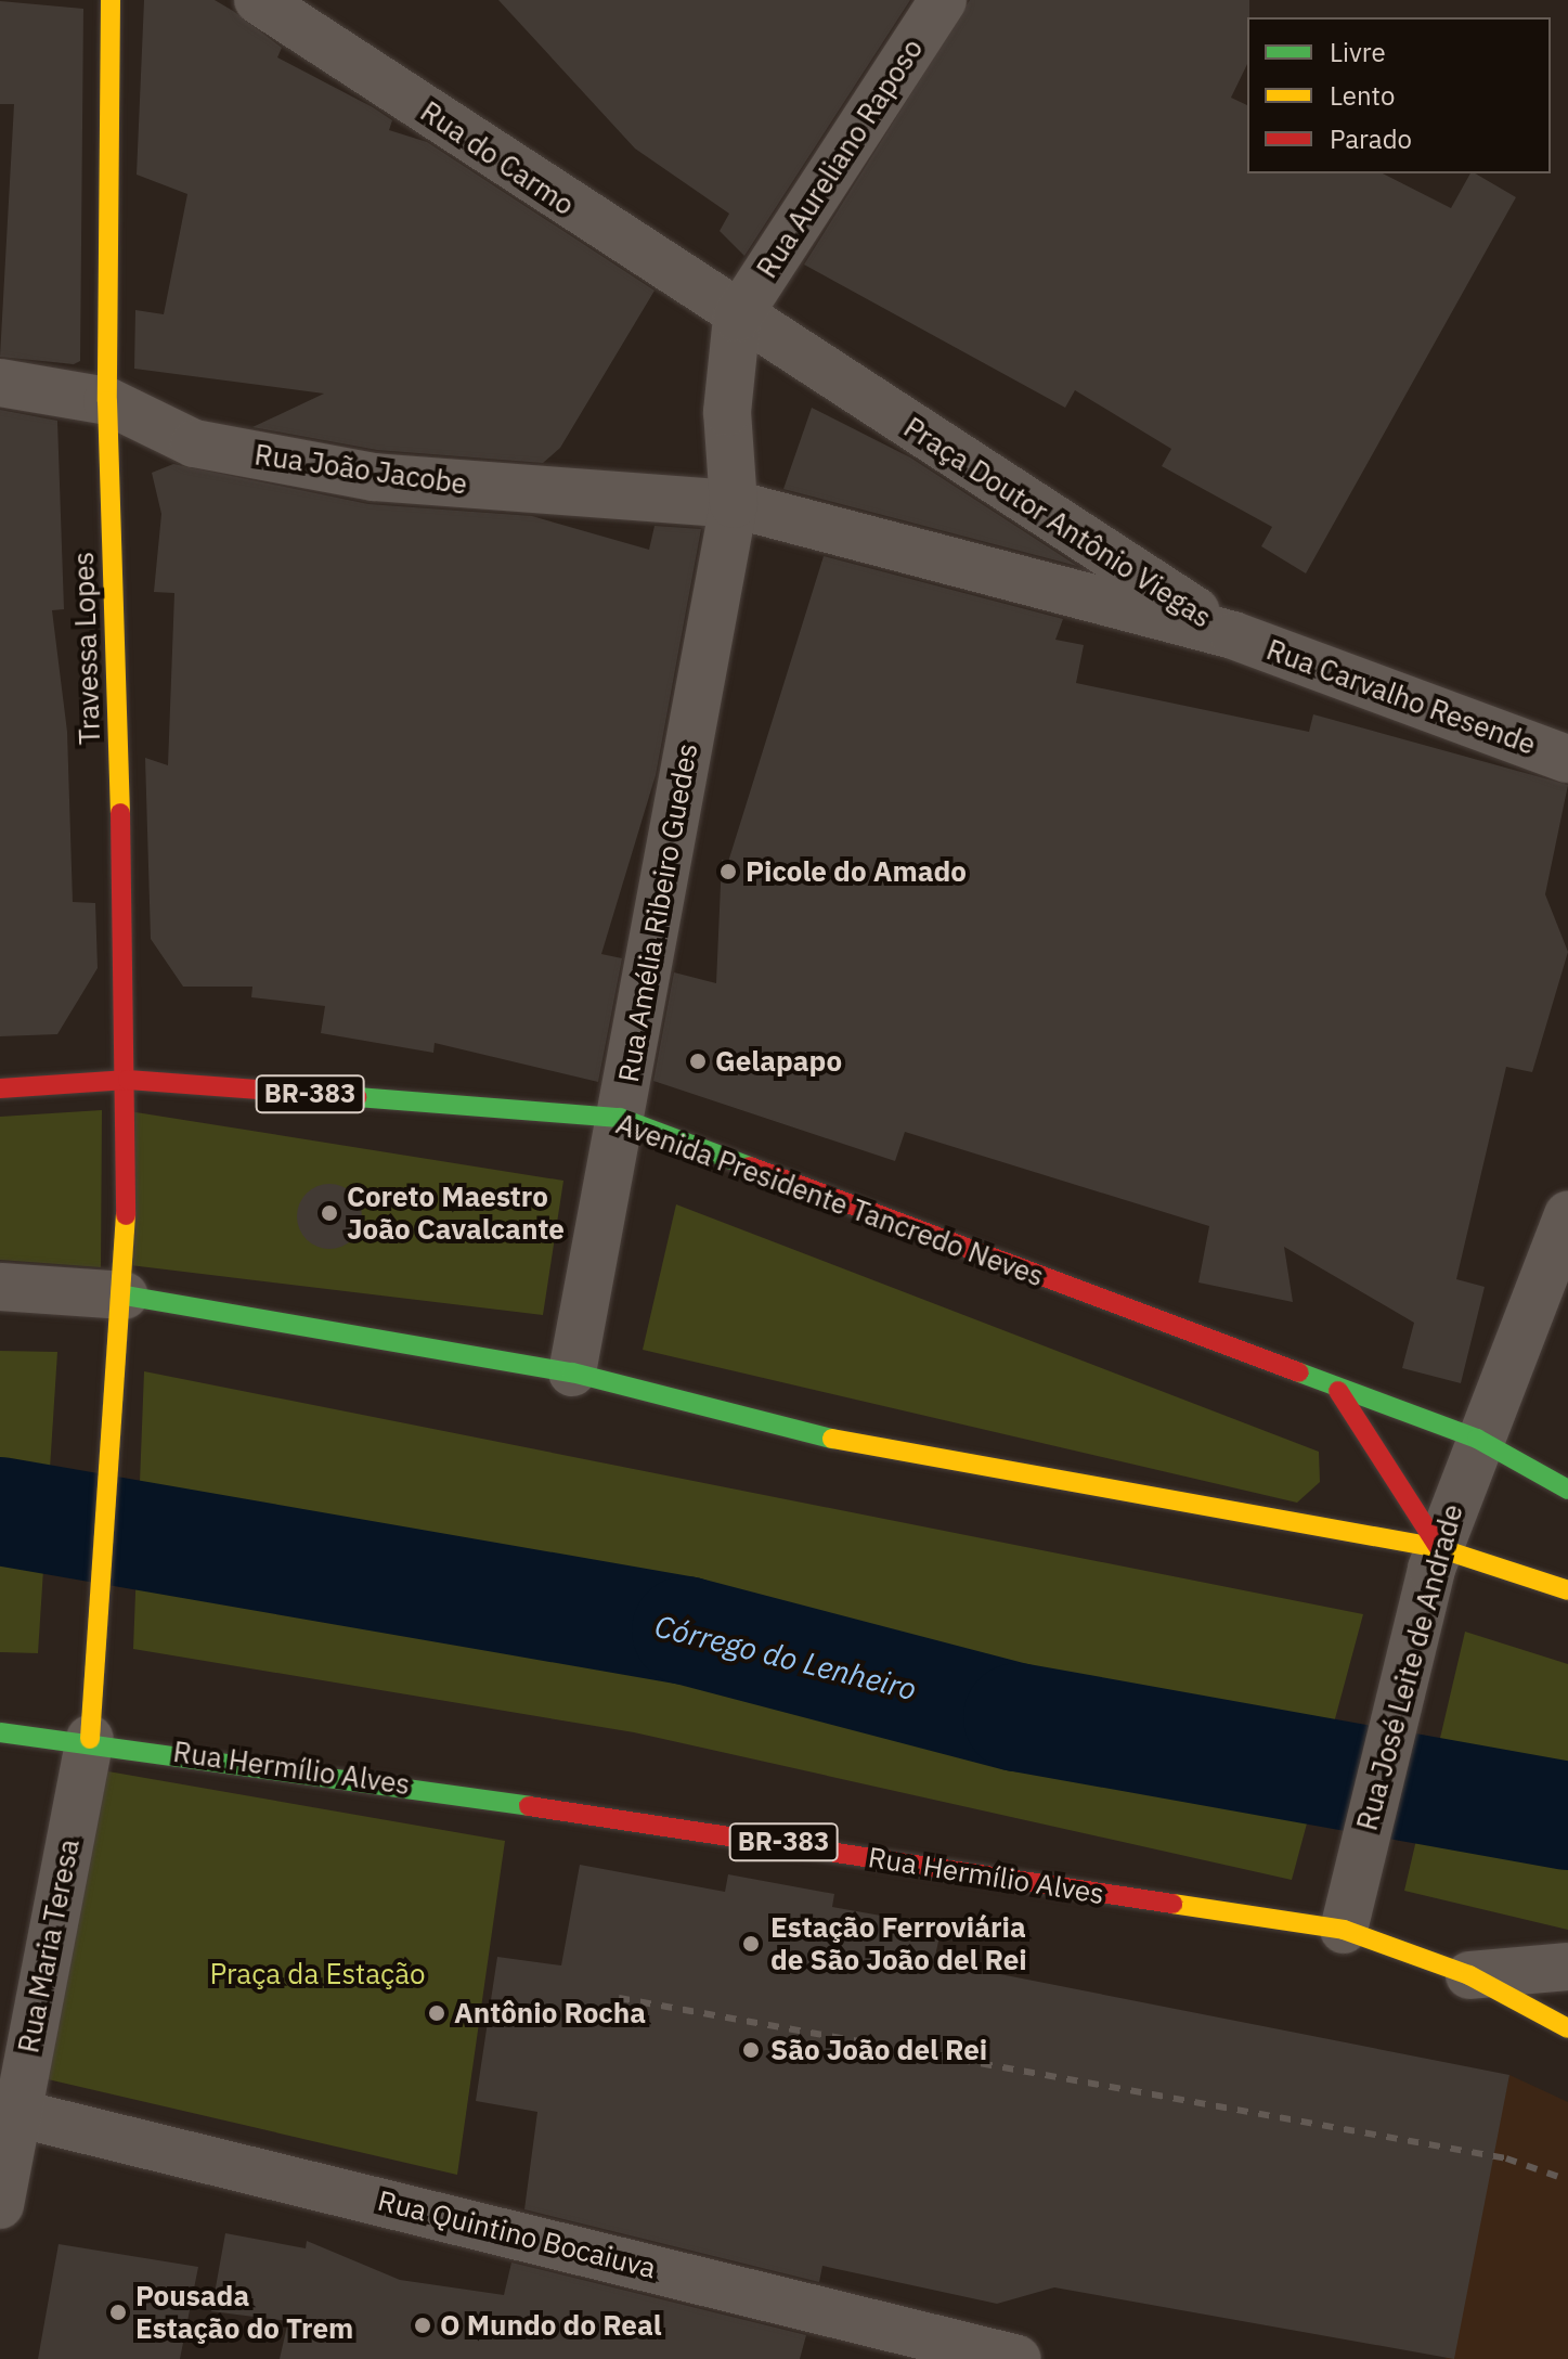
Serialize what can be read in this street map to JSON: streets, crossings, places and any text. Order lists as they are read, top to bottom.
{
  "streets": {
    "main road": [
      "Travessa Lopes",
      "BR-383",
      "Avenida Presidente Tancredo Neves",
      "Rua Hermílio Alves"
    ],
    "street": [
      "Rua do Carmo",
      "Rua Aureliano Raposo",
      "Rua João Jacobe",
      "Praça Doutor Antônio Viegas",
      "Rua Carvalho Resende",
      "Rua Amélia Ribeiro Guedes",
      "Rua José Leite de Andrade",
      "Rua Maria Teresa",
      "Rua Quintino Bocaiuva"
    ]
  },
  "crossings": [
    ["Rua do Carmo", "Rua Aureliano Raposo"],
    ["Rua do Carmo", "Praça Doutor Antônio Viegas"],
    ["Rua Aureliano Raposo", "Praça Doutor Antônio Viegas"],
    ["Rua João Jacobe", "Praça Doutor Antônio Viegas"],
    ["Rua João Jacobe", "Travessa Lopes"],
    ["Rua João Jacobe", "Rua Amélia Ribeiro Guedes"],
    ["Praça Doutor Antônio Viegas", "Rua Carvalho Resende"],
    ["Praça Doutor Antônio Viegas", "Rua Amélia Ribeiro Guedes"],
    ["Travessa Lopes", "BR-383"],
    ["Travessa Lopes", "Avenida Presidente Tancredo Neves"],
    ["Travessa Lopes", "Rua Hermílio Alves"],
    ["Travessa Lopes", "Rua Maria Teresa"],
    ["Rua Amélia Ribeiro Guedes", "Avenida Presidente Tancredo Neves"],
    ["BR-383", "Rua Hermílio Alves"],
    ["BR-383", "Rua Maria Teresa"],
    ["Avenida Presidente Tancredo Neves", "Rua José Leite de Andrade"],
    ["Rua José Leite de Andrade", "Rua Hermílio Alves"],
    ["Rua Hermílio Alves", "Rua Maria Teresa"],
    ["Rua Maria Teresa", "Rua Quintino Bocaiuva"]
  ],
  "water": ["Córrego do Lenheiro"],
  "parks": ["Praça da Estação"],
  "places": [
    "Picole do Amado",
    "Gelapapo",
    "Coreto Maestro João Cavalcante",
    "Estação Ferroviária de São João del Rei",
    "Antônio Rocha",
    "São João del Rei",
    "Pousada Estação do Trem",
    "O Mundo do Real"
  ],
  "legend": ["Livre", "Lento", "Parado"]
}
